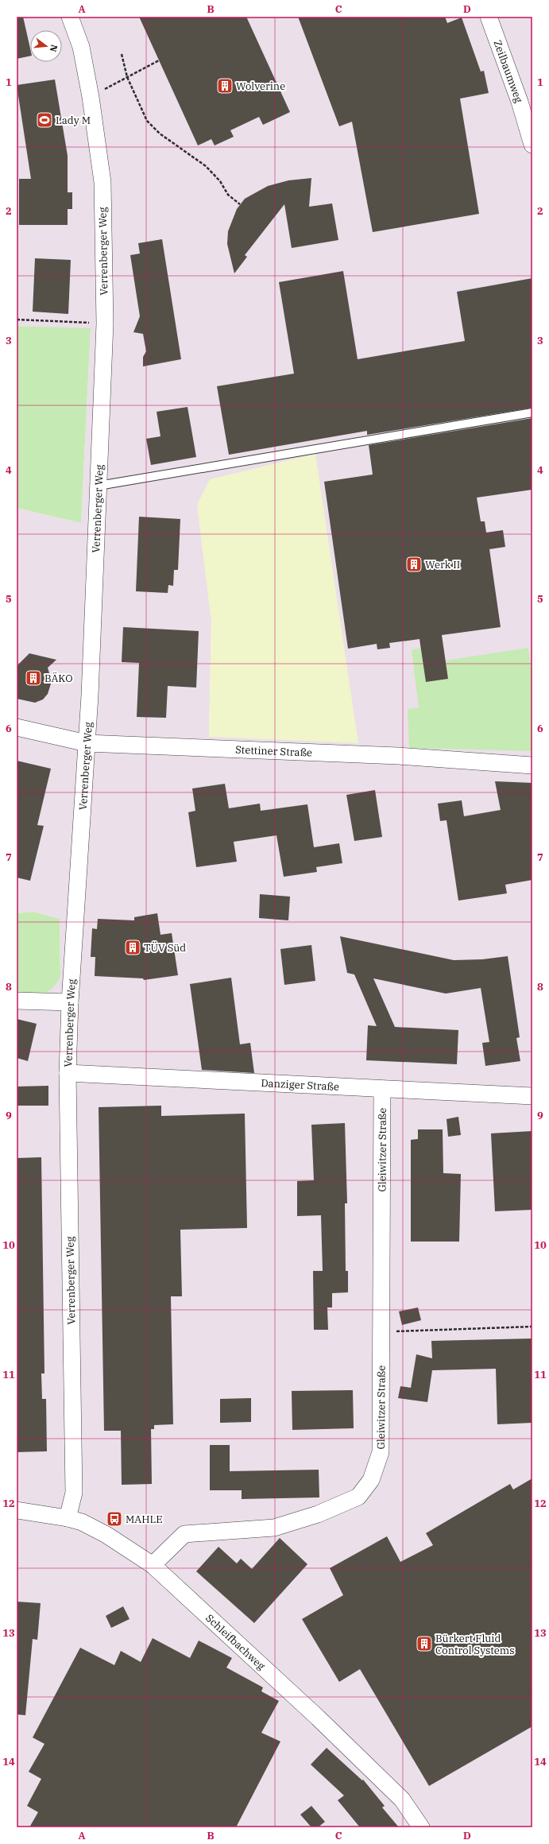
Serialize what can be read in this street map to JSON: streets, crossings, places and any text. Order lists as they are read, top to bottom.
{
  "streets": {
    "street": [
      "Zeilbaumweg",
      "Verrenberger Weg",
      "Stettiner Straße",
      "Danziger Straße",
      "Gleiwitzer Straße",
      "Schleifbachweg"
    ]
  },
  "crossings": [
    ["Verrenberger Weg", "Stettiner Straße"],
    ["Verrenberger Weg", "Danziger Straße"],
    ["Verrenberger Weg", "Schleifbachweg"],
    ["Danziger Straße", "Gleiwitzer Straße"],
    ["Gleiwitzer Straße", "Schleifbachweg"]
  ],
  "places": {
    "building": [
      "Wolverine",
      "Werk II",
      "BÄKO",
      "TÜV Süd",
      "Bürkert Fluid Control Systems"
    ],
    "sports": ["Lady M"],
    "bus stop": ["MAHLE"]
  },
  "north": "right",
  "grid": {
    "columns": [
      "A",
      "B",
      "C",
      "D"
    ],
    "rows": [
      "1",
      "2",
      "3",
      "4",
      "5",
      "6",
      "7",
      "8",
      "9",
      "10",
      "11",
      "12",
      "13",
      "14"
    ]
  }
}
